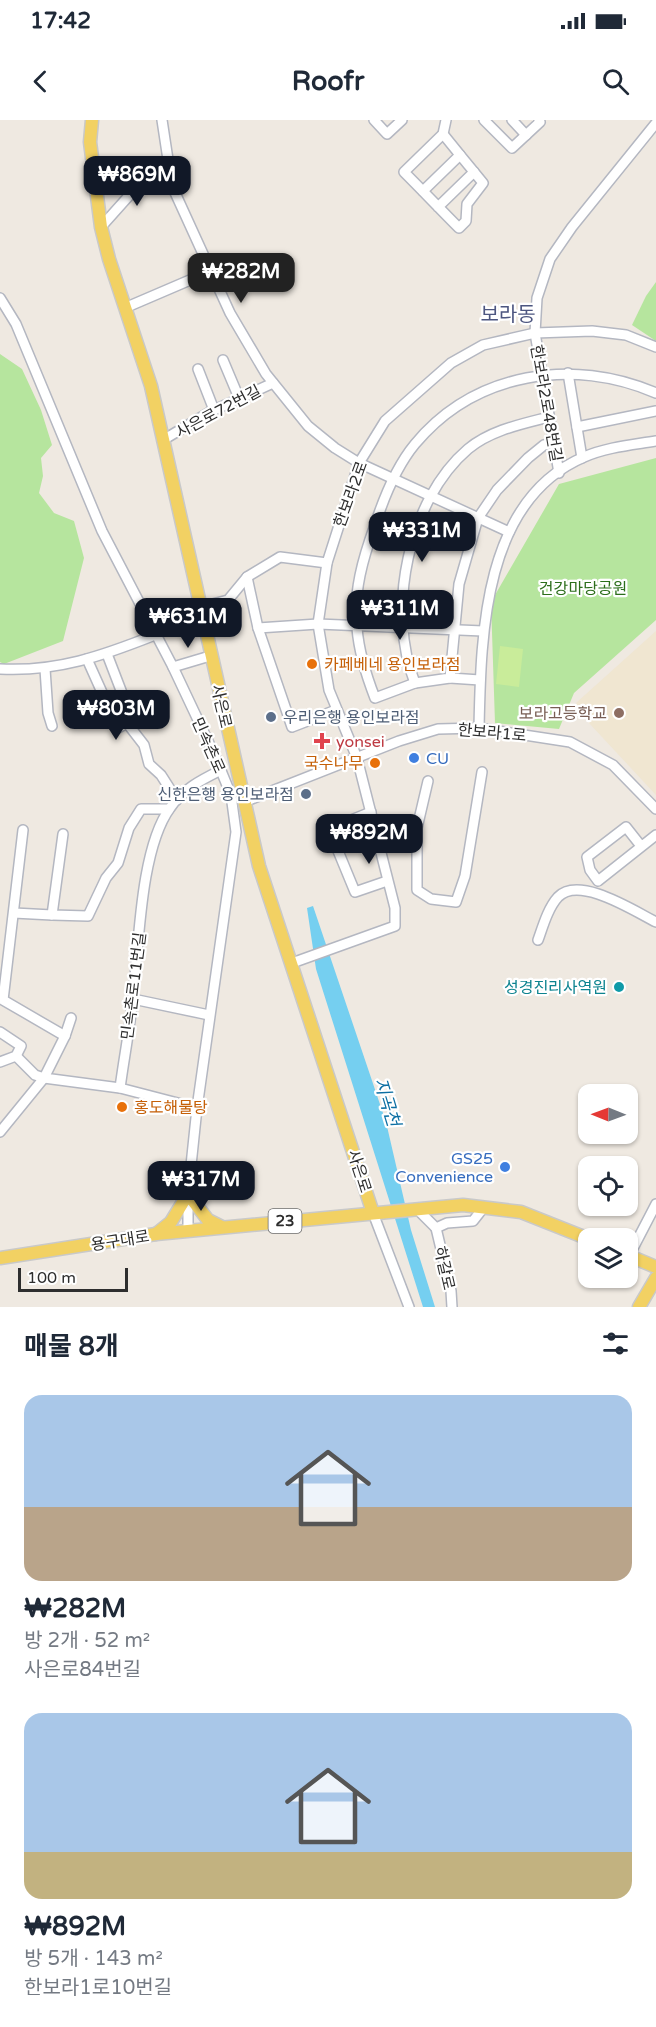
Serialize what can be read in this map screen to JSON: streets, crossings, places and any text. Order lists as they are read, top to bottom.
{
  "streets": {
    "main road": ["사은로", "23", "용구대로"],
    "street": [
      "한보라2로48번길",
      "사은로72번길",
      "한보라2로",
      "한보라1로",
      "민속촌로",
      "민속촌로11번길",
      "하갈로"
    ]
  },
  "crossings": [
    ["한보라2로48번길", "한보라2로"],
    ["사은로72번길", "사은로"],
    ["한보라2로", "사은로"],
    ["한보라2로", "한보라1로"],
    ["사은로", "한보라1로"],
    ["사은로", "23"],
    ["사은로", "용구대로"],
    ["민속촌로", "민속촌로11번길"],
    ["민속촌로", "용구대로"],
    ["23", "용구대로"]
  ],
  "districts": ["보라동"],
  "water": ["지곡천"],
  "parks": ["건강마당공원"],
  "places": {
    "other": [
      "카페베네 용인보라점",
      "보라고등학교",
      "우리은행 용인보라점",
      "CU",
      "국수나무",
      "신한은행 용인보라점",
      "성경진리사역원",
      "홍도해물탕",
      "GS25 Convenience"
    ],
    "health": ["yonsei"]
  },
  "scale_bar": "100 m",
  "north": "left",
  "page": {
    "status": "17:42",
    "header": "Roofr",
    "price": [
      "₩869M",
      "₩282M",
      "₩331M",
      "₩311M",
      "₩631M",
      "₩803M",
      "₩892M",
      "₩317M"
    ],
    "scale": "100 m",
    "heading": "매물 8개",
    "list": [
      {
        "name": "₩282M",
        "note": "방 2개 · 52 m² · 사은로84번길"
      },
      {
        "name": "₩892M",
        "note": "방 5개 · 143 m² · 한보라1로10번길"
      }
    ]
  }
}
